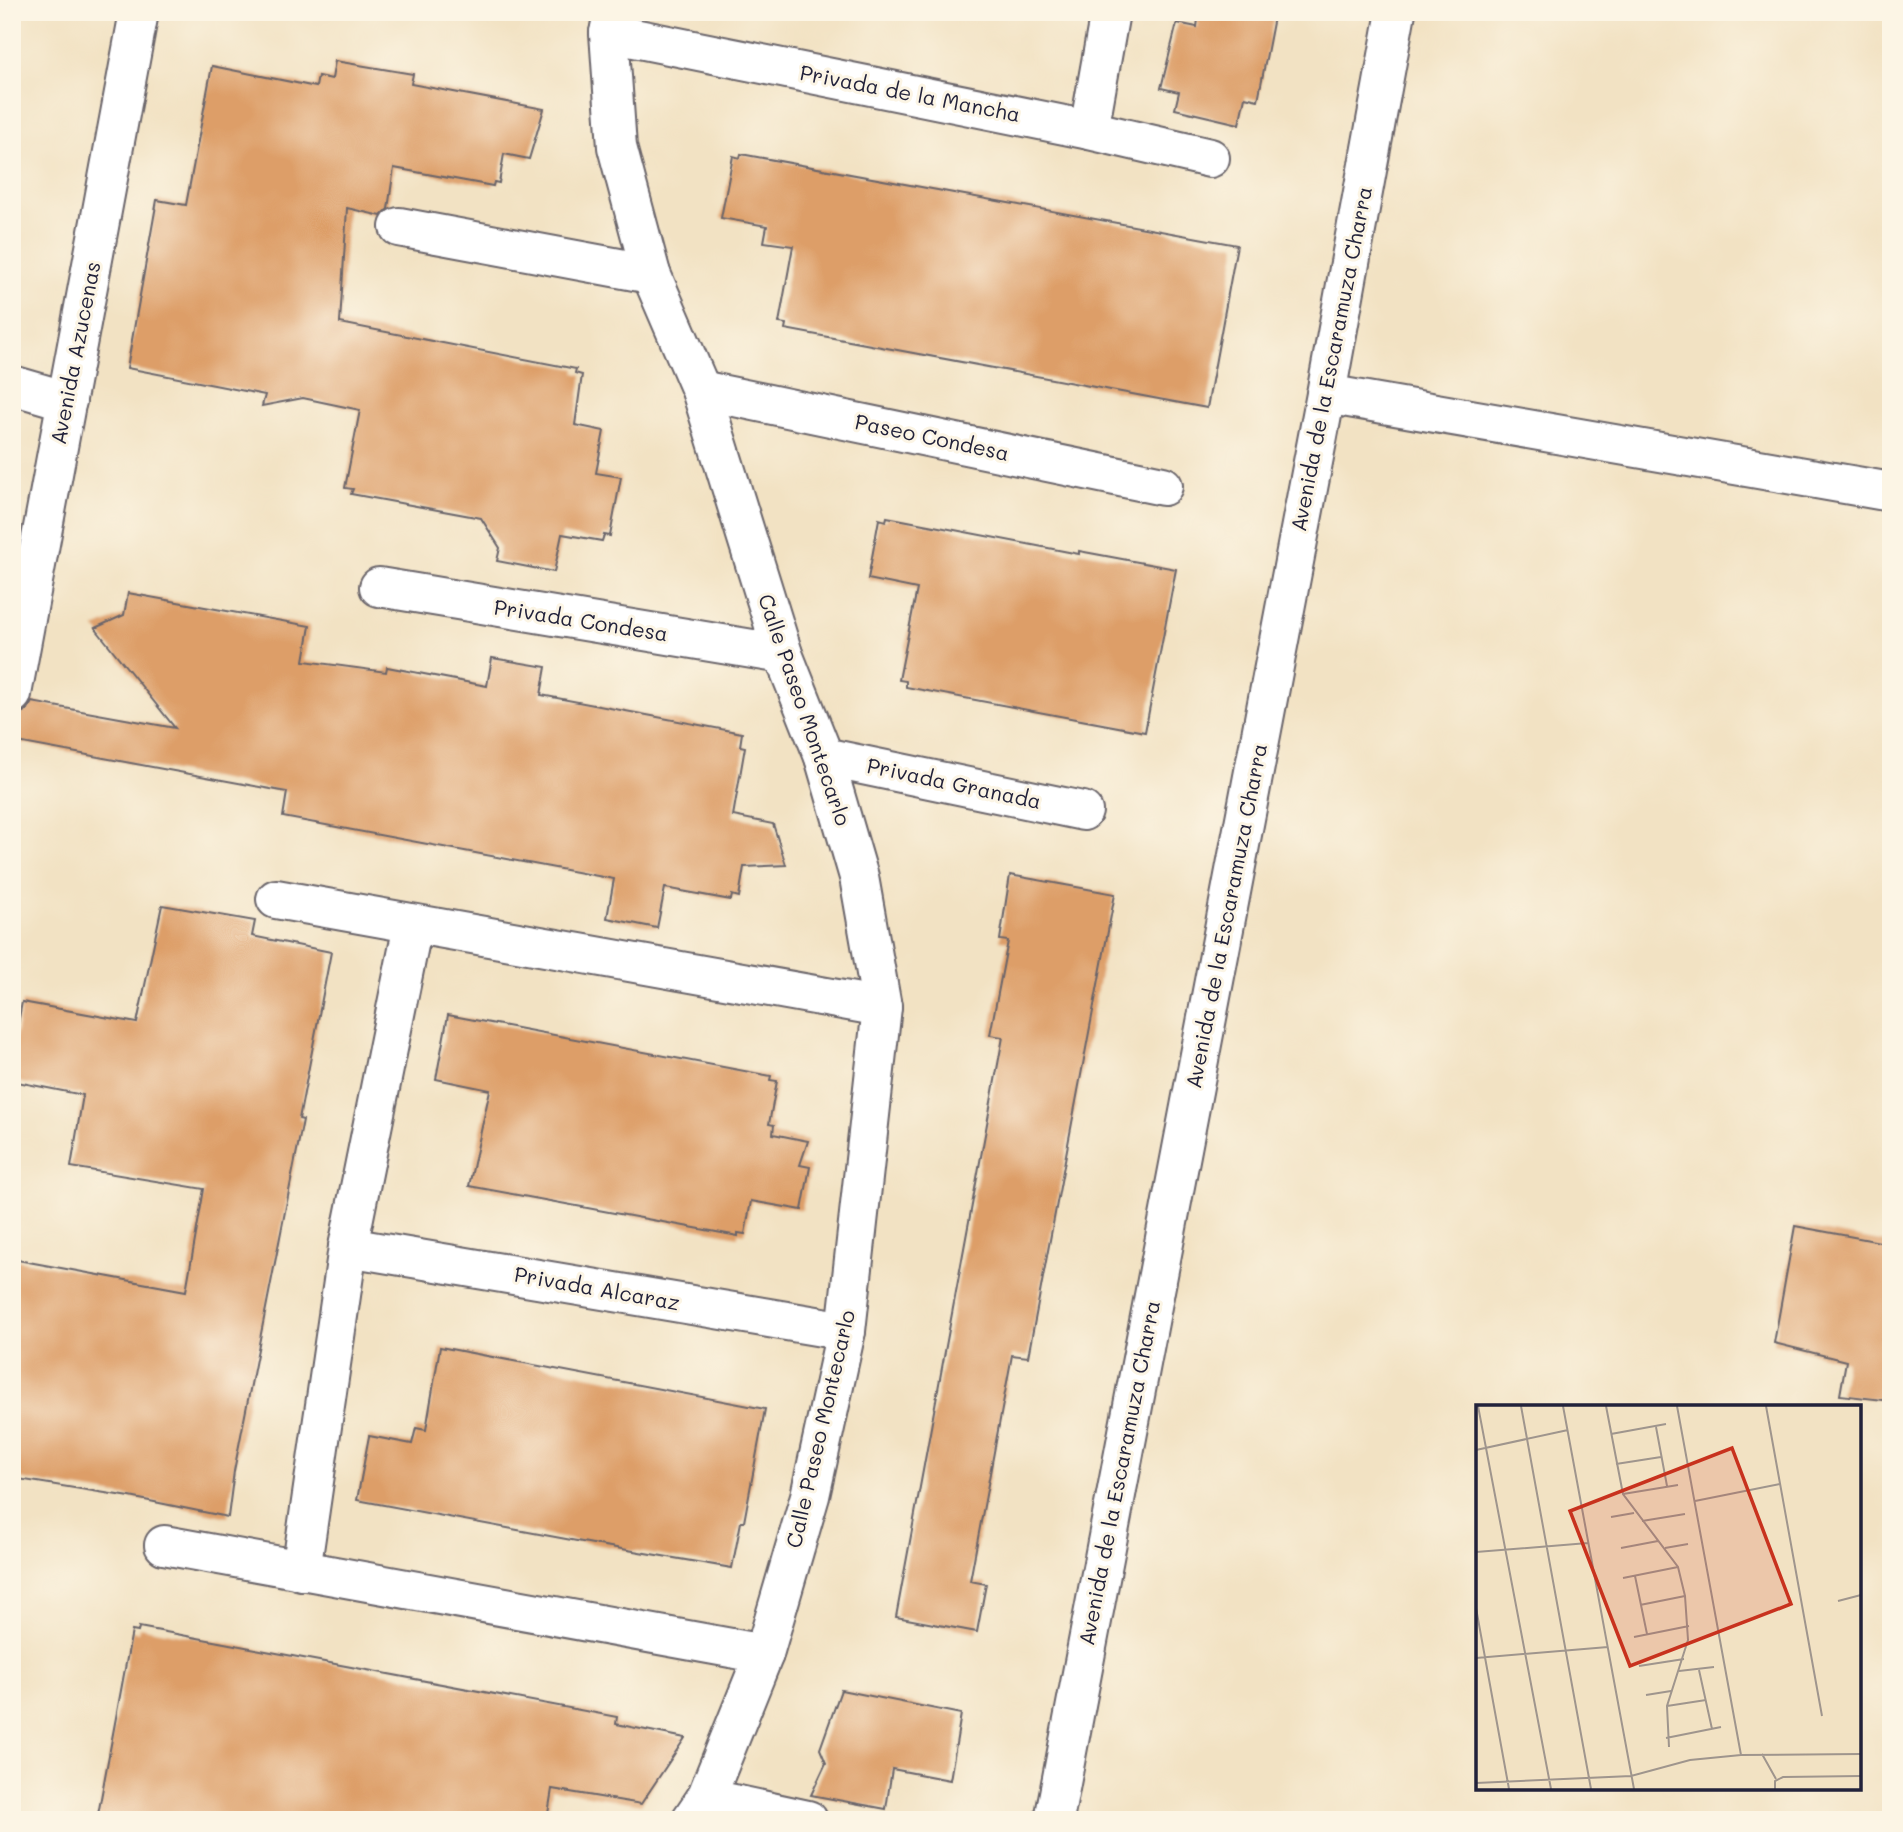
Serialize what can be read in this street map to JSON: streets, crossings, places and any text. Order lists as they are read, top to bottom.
{
  "streets": {
    "street": [
      "Privada de la Mancha",
      "Avenida Azucenas",
      "Avenida de la Escaramuza Charra",
      "Paseo Condesa",
      "Privada Condesa",
      "Calle Paseo Montecarlo",
      "Privada Granada",
      "Privada Alcaraz"
    ]
  },
  "crossings": [
    ["Privada de la Mancha", "Calle Paseo Montecarlo"],
    ["Paseo Condesa", "Calle Paseo Montecarlo"],
    ["Privada Condesa", "Calle Paseo Montecarlo"],
    ["Calle Paseo Montecarlo", "Privada Granada"],
    ["Calle Paseo Montecarlo", "Privada Alcaraz"]
  ]
}
